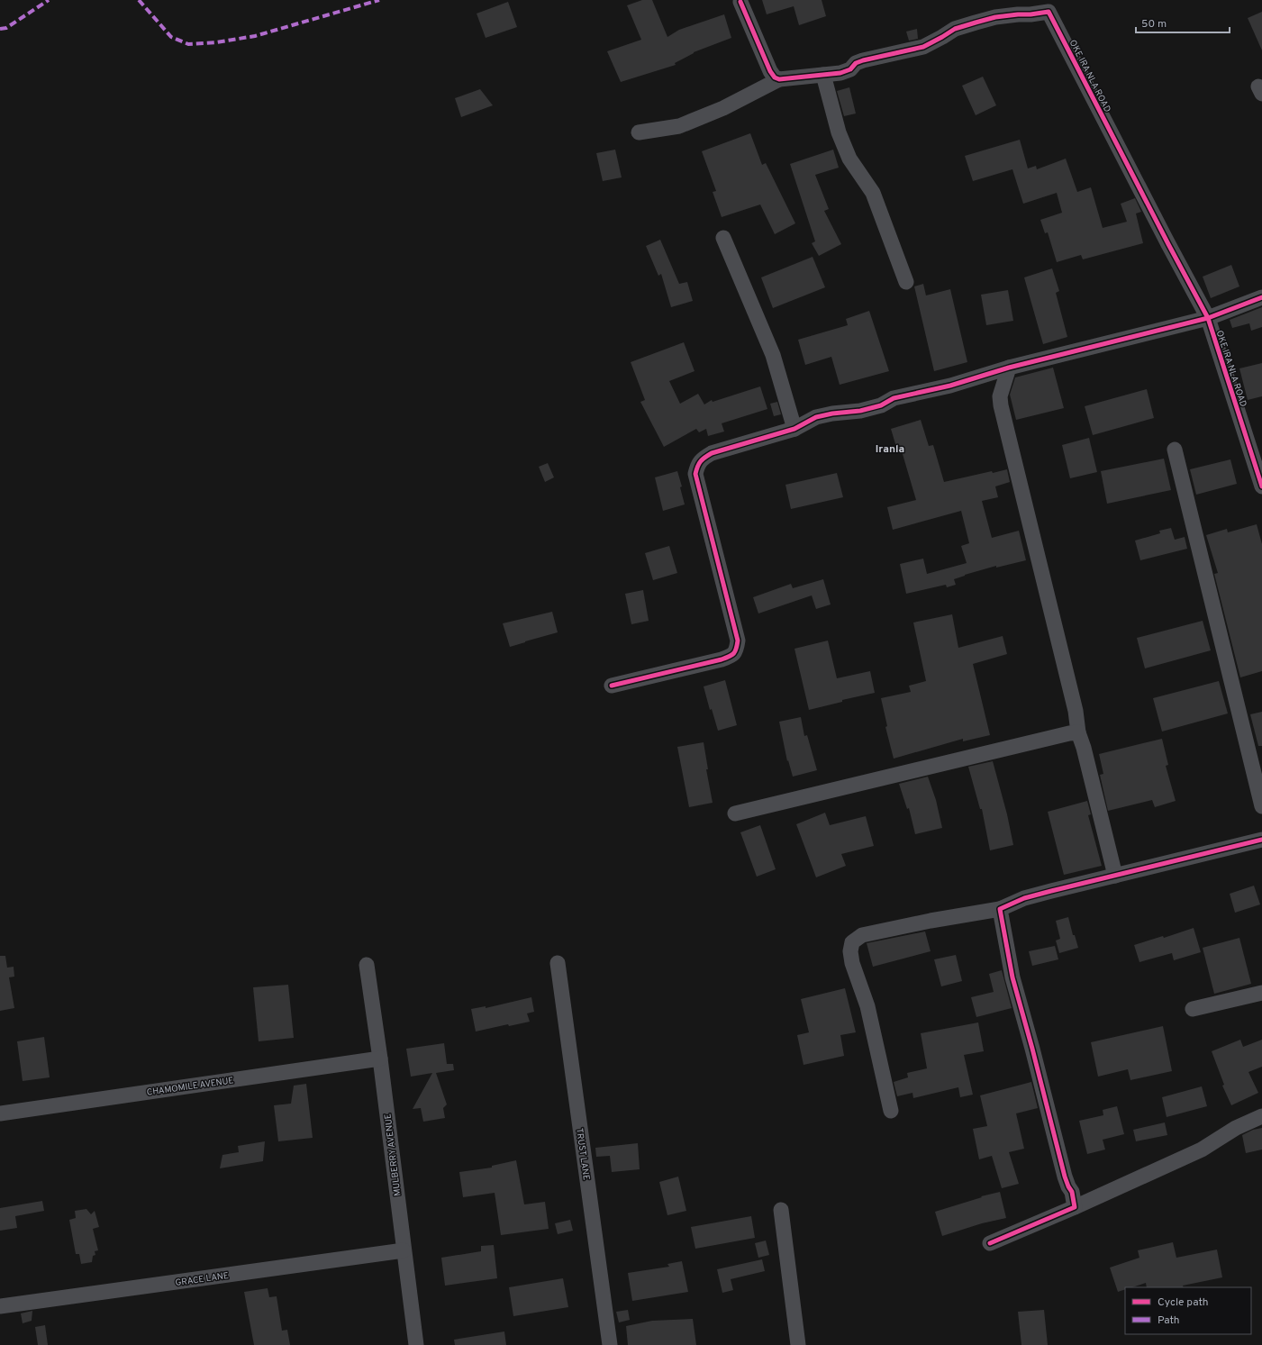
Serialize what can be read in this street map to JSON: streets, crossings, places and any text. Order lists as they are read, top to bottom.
{
  "streets": {
    "street": [
      "OKE IRA NLA ROAD",
      "CHAMOMILE AVENUE",
      "TRUST LANE",
      "MULBERRY AVENUE",
      "GRACE LANE"
    ]
  },
  "crossings": [
    ["CHAMOMILE AVENUE", "MULBERRY AVENUE"],
    ["MULBERRY AVENUE", "GRACE LANE"]
  ],
  "districts": ["Iranla"],
  "legend": ["Cycle path", "Path"],
  "scale_bar": "50 m"
}
